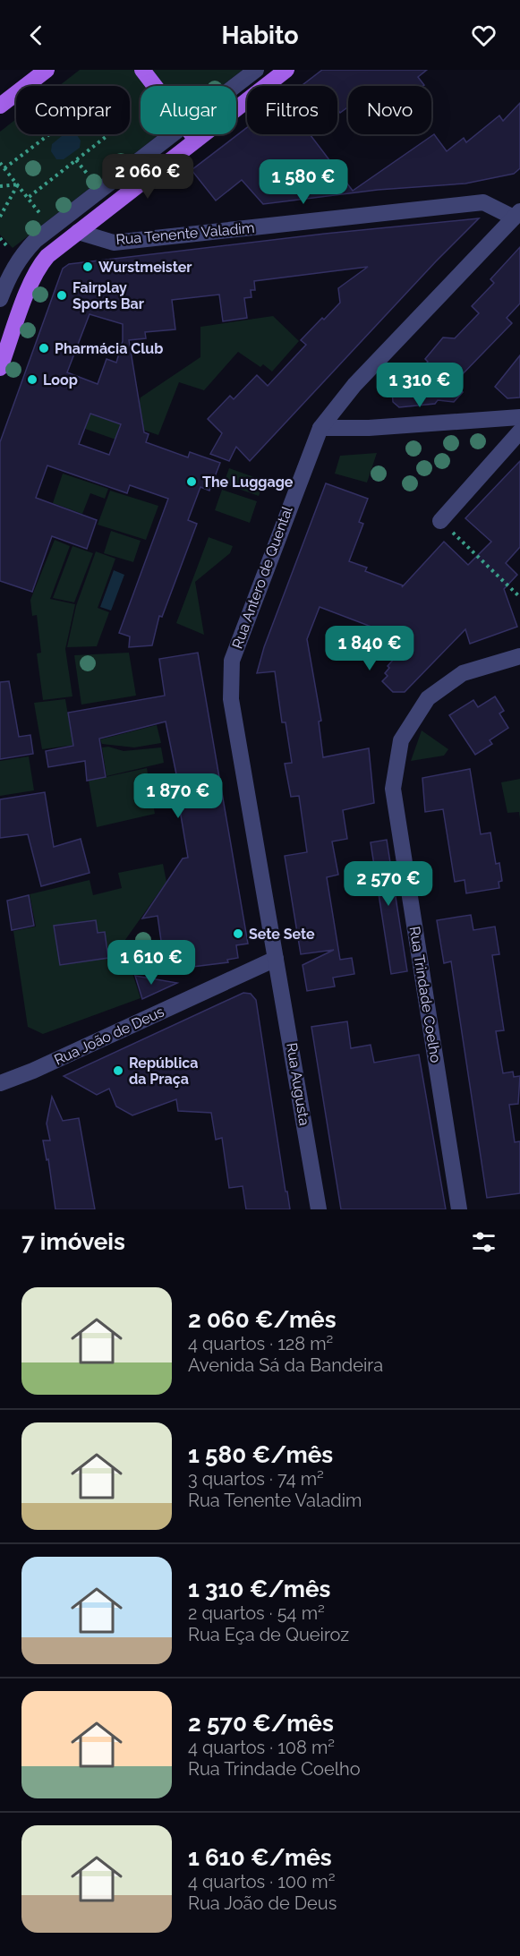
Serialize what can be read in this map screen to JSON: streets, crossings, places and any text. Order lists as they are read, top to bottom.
{
  "streets": {
    "street": [
      "Rua Tenente Valadim",
      "Rua Antero de Quental",
      "Rua Trindade Coelho",
      "Rua João de Deus",
      "Rua Augusta"
    ]
  },
  "crossings": [
    ["Rua Tenente Valadim", "Rua Antero de Quental"],
    ["Rua Antero de Quental", "Rua João de Deus"],
    ["Rua Antero de Quental", "Rua Augusta"],
    ["Rua João de Deus", "Rua Augusta"]
  ],
  "places": [
    "Wurstmeister",
    "Fairplay Sports Bar",
    "Pharmácia Club",
    "Loop",
    "The Luggage",
    "Sete Sete",
    "República da Praça"
  ],
  "page": {
    "header": "Habito",
    "chip": [
      "Comprar",
      "Alugar",
      "Filtros",
      "Novo"
    ],
    "price": [
      "2 060 €",
      "1 580 €",
      "1 310 €",
      "1 840 €",
      "1 870 €",
      "2 570 €",
      "1 610 €"
    ],
    "heading": "7 imóveis",
    "list": [
      {
        "name": "2 060 €/mês",
        "note": "4 quartos · 128 m² · Avenida Sá da Bandeira"
      },
      {
        "name": "1 580 €/mês",
        "note": "3 quartos · 74 m² · Rua Tenente Valadim"
      },
      {
        "name": "1 310 €/mês",
        "note": "2 quartos · 54 m² · Rua Eça de Queiroz"
      },
      {
        "name": "2 570 €/mês",
        "note": "4 quartos · 108 m² · Rua Trindade Coelho"
      },
      {
        "name": "1 610 €/mês",
        "note": "4 quartos · 100 m² · Rua João de Deus"
      }
    ]
  }
}
